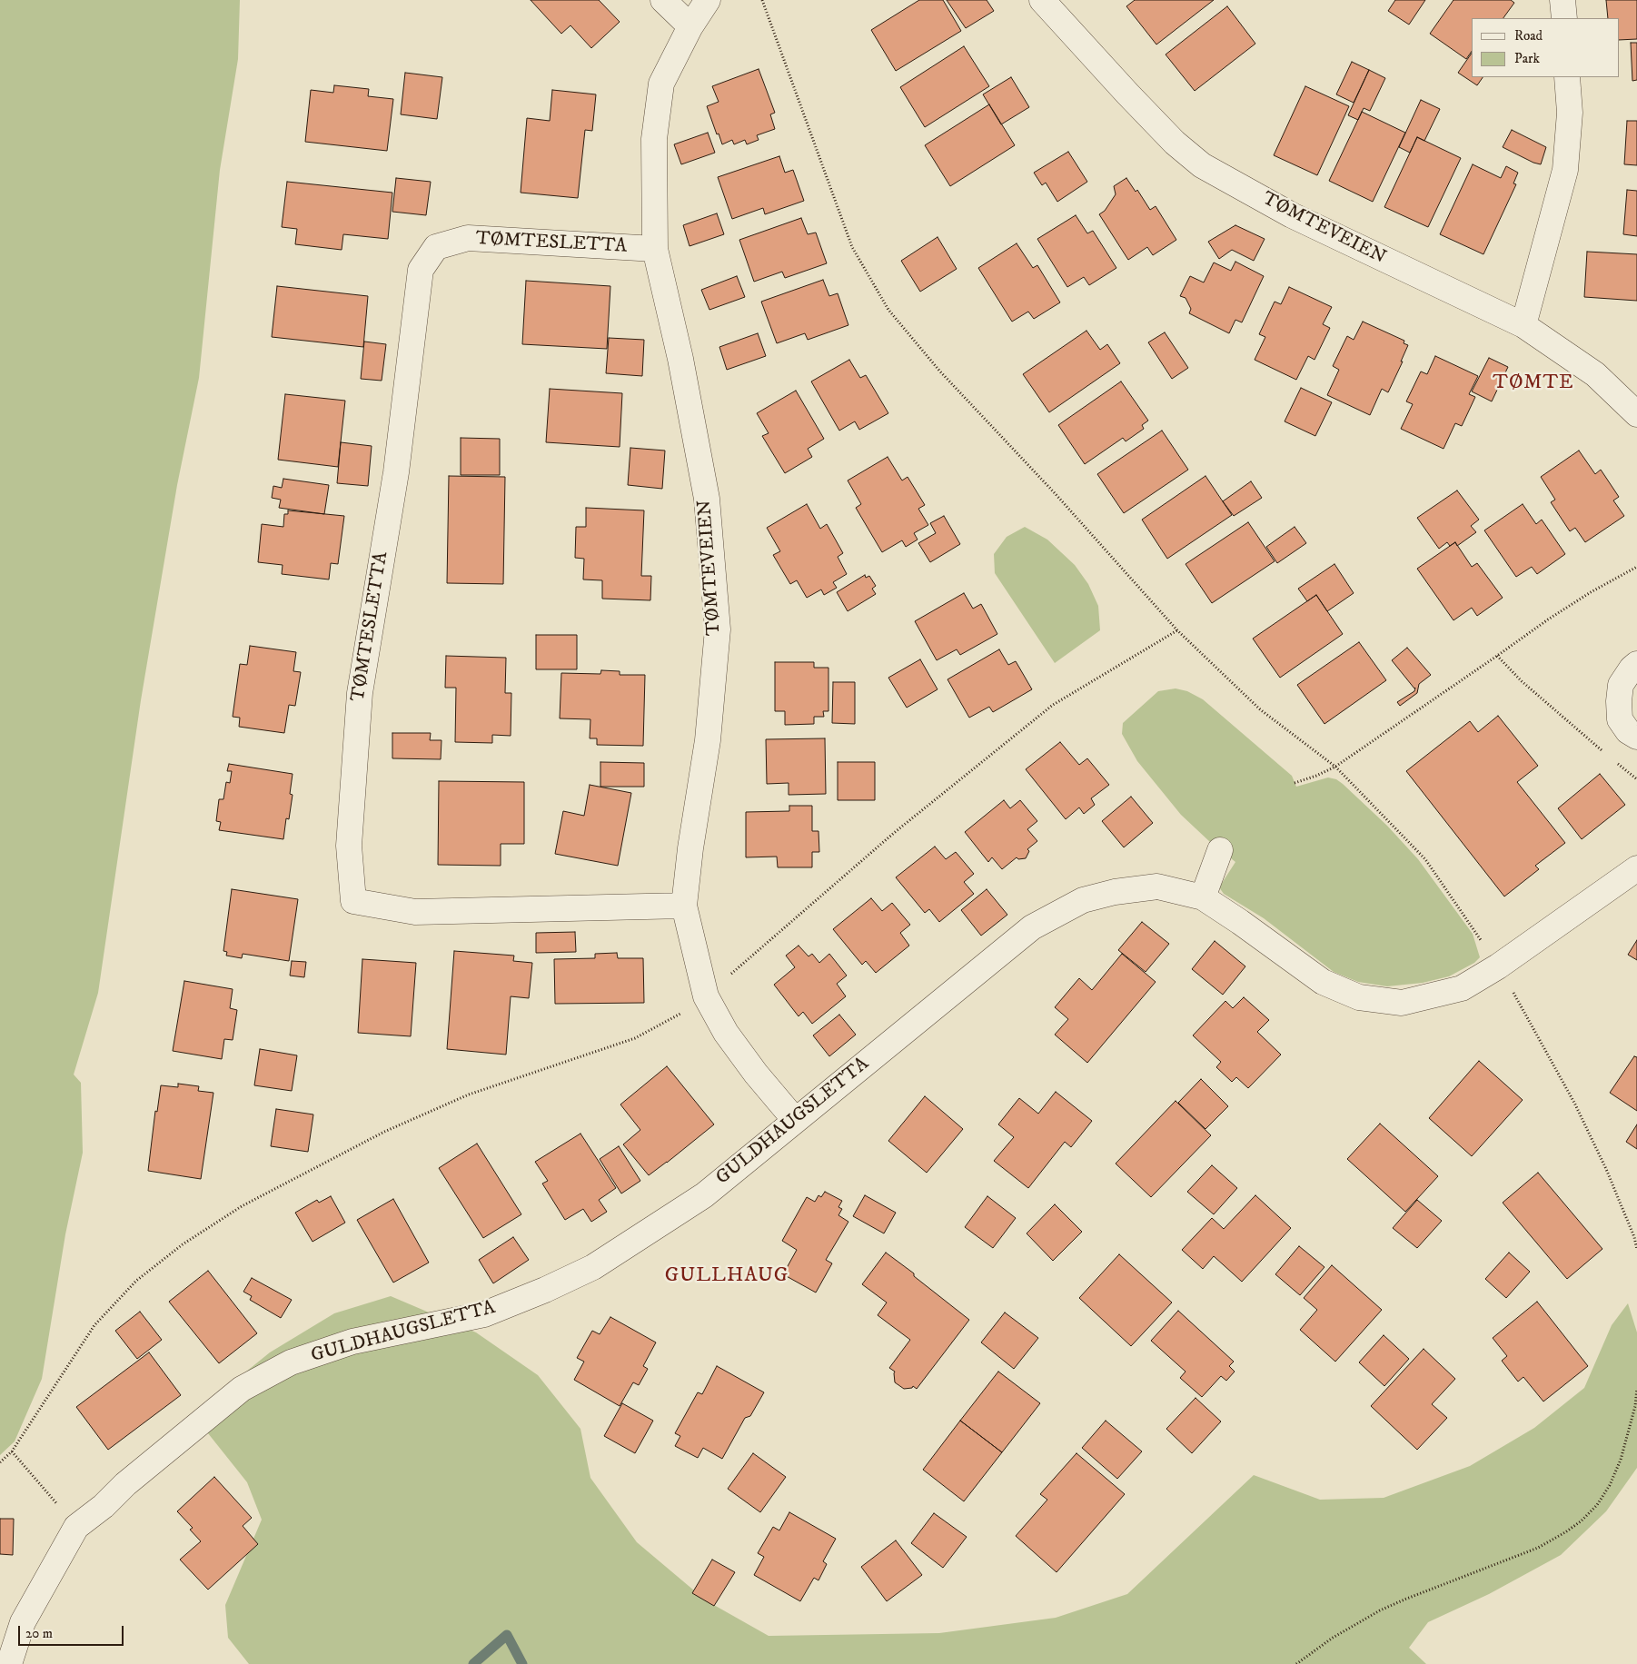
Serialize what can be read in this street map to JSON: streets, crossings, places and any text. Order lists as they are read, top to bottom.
{
  "streets": {
    "street": ["TØMTEVEIEN", "TØMTESLETTA", "GULDHAUGSLETTA"]
  },
  "crossings": [
    ["TØMTEVEIEN", "TØMTESLETTA"],
    ["TØMTEVEIEN", "GULDHAUGSLETTA"]
  ],
  "districts": ["TØMTE", "GULLHAUG"],
  "legend": ["Road", "Park"],
  "scale_bar": "20 m"
}
